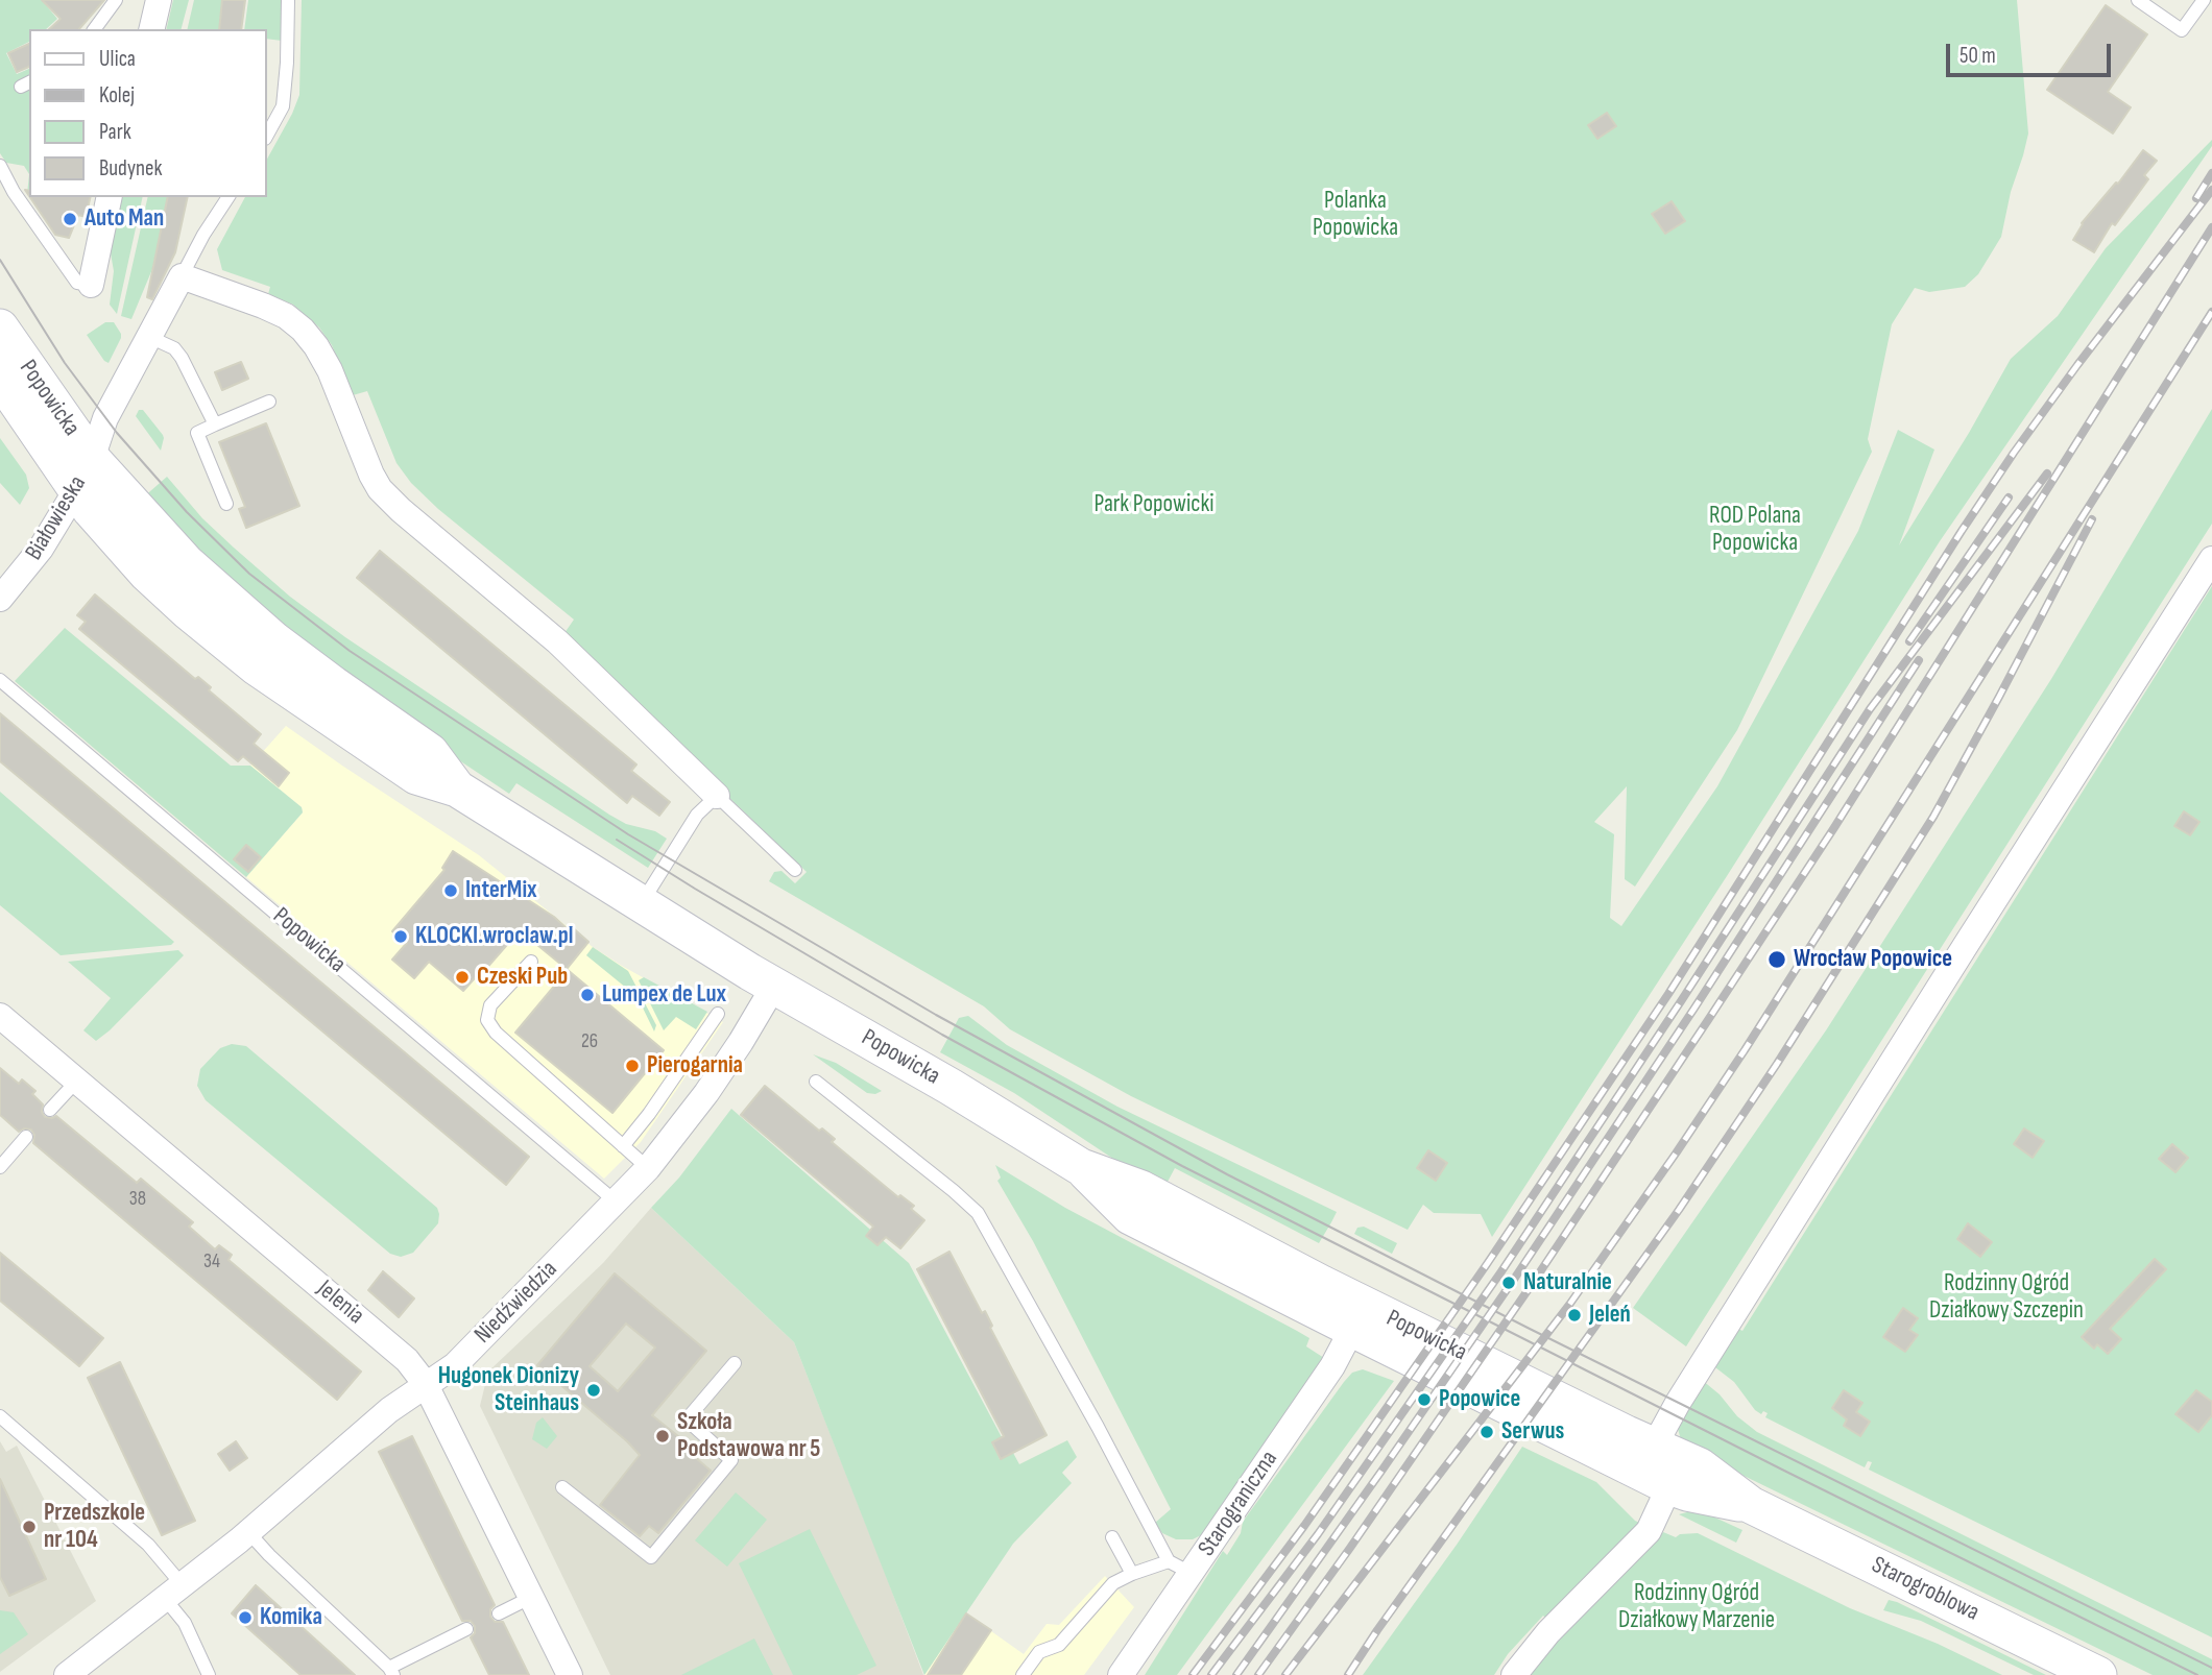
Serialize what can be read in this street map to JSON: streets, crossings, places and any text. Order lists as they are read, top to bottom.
{
  "streets": {
    "street": [
      "Popowicka",
      "Białowieska",
      "Jelenia",
      "Niedźwiedzia",
      "Starograniczna",
      "Starogroblowa"
    ]
  },
  "crossings": [
    ["Popowicka", "Białowieska"],
    ["Popowicka", "Niedźwiedzia"],
    ["Popowicka", "Starograniczna"],
    ["Popowicka", "Starogroblowa"],
    ["Jelenia", "Niedźwiedzia"]
  ],
  "parks": [
    "Polanka Popowicka",
    "Park Popowicki",
    "ROD Polana Popowicka",
    "Rodzinny Ogród Działkowy Szczepin",
    "Rodzinny Ogród Działkowy Marzenie"
  ],
  "places": [
    "Auto Man",
    "InterMix",
    "KLOCKI.wroclaw.pl",
    "Wrocław Popowice",
    "Czeski Pub",
    "Lumpex de Lux",
    "Pierogarnia",
    "Naturalnie",
    "Jeleń",
    "Hugonek Dionizy Steinhaus",
    "Popowice",
    "Serwus",
    "Szkoła Podstawowa nr 5",
    "Przedszkole nr 104",
    "Komika"
  ],
  "house_numbers": ["26", "38", "34"],
  "legend": [
    "Ulica",
    "Kolej",
    "Park",
    "Budynek"
  ],
  "scale_bar": "50 m"
}
